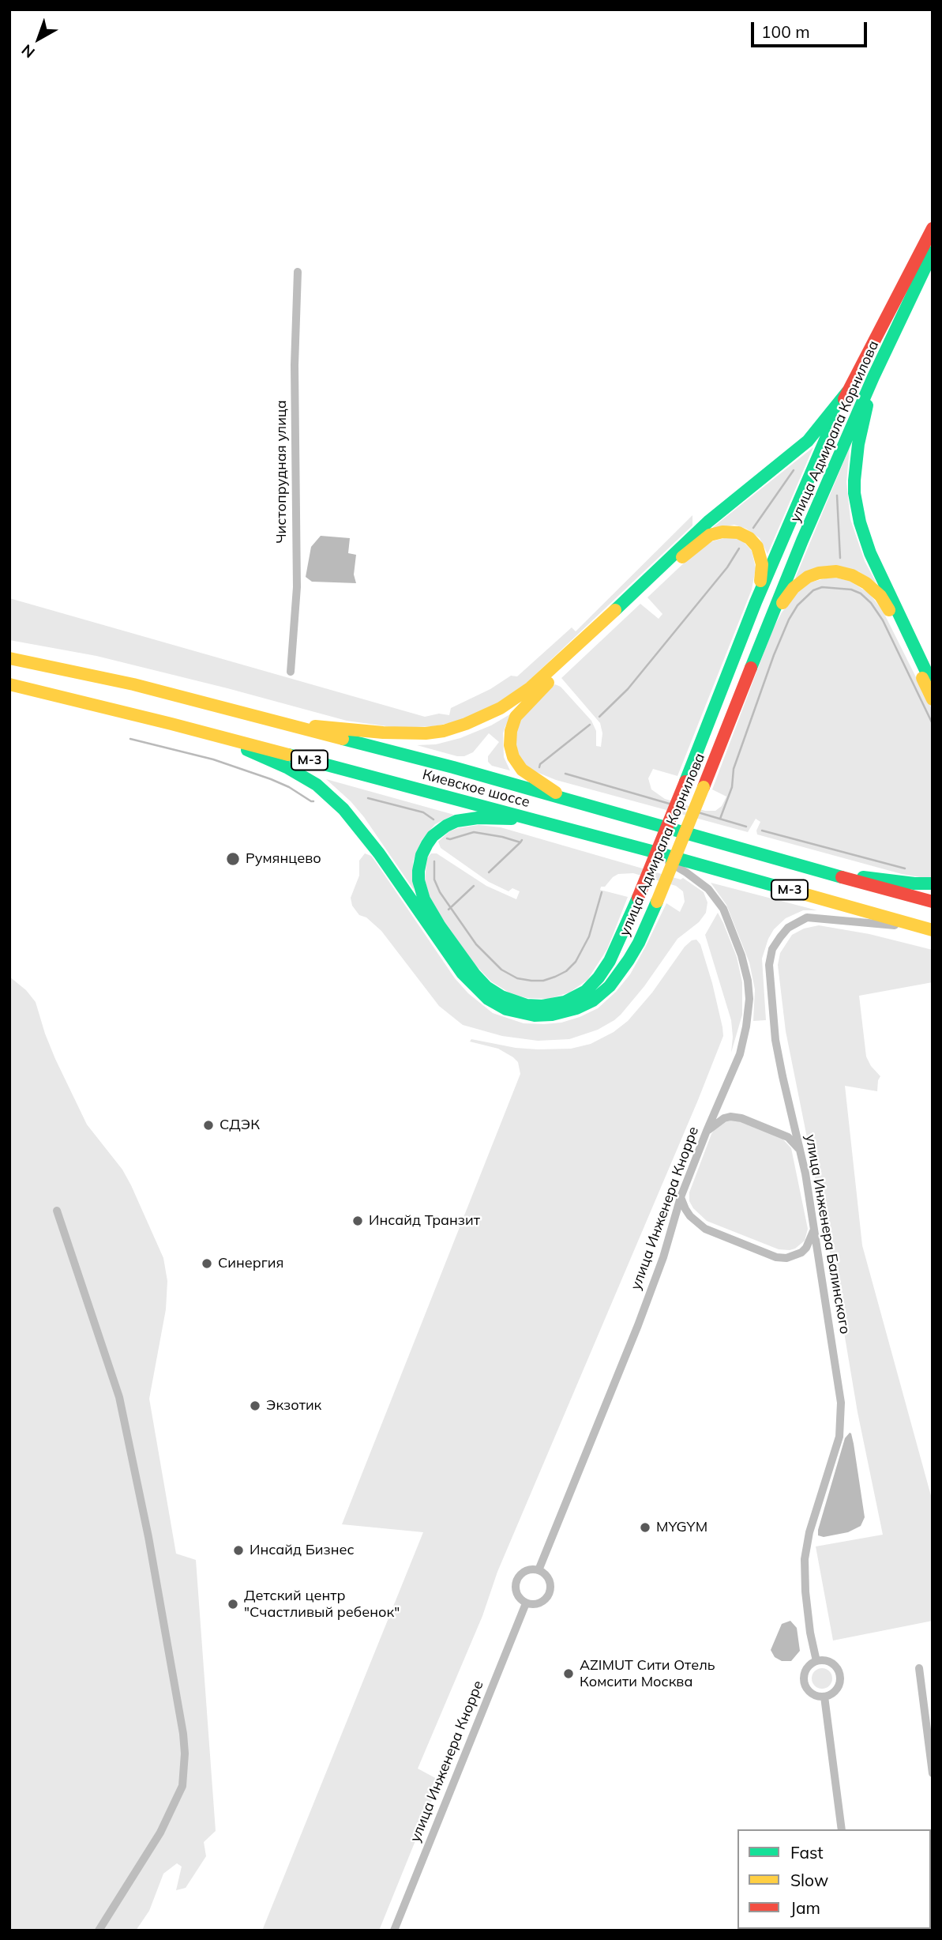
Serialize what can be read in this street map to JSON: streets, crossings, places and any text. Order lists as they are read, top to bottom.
{
  "streets": {
    "main road": ["улица Адмирала Корнилова", "М-3", "Киевское шоссе"],
    "street": ["Чистопрудная улица", "улица Инженера Кнорре", "улица Инженера Балинского"]
  },
  "crossings": [
    ["улица Адмирала Корнилова", "Киевское шоссе"],
    ["Киевское шоссе", "улица Инженера Кнорре"],
    ["Киевское шоссе", "улица Инженера Балинского"],
    ["улица Инженера Кнорре", "улица Инженера Балинского"]
  ],
  "places": [
    "Румянцево",
    "СДЭК",
    "Инсайд Транзит",
    "Синергия",
    "Экзотик",
    "MYGYM",
    "Инсайд Бизнес",
    "Детский центр \"Счастливый ребенок\"",
    "AZIMUT Сити Отель Комсити Москва"
  ],
  "legend": ["Fast", "Slow", "Jam"],
  "scale_bar": "100 m",
  "north": "bottom left"
}
